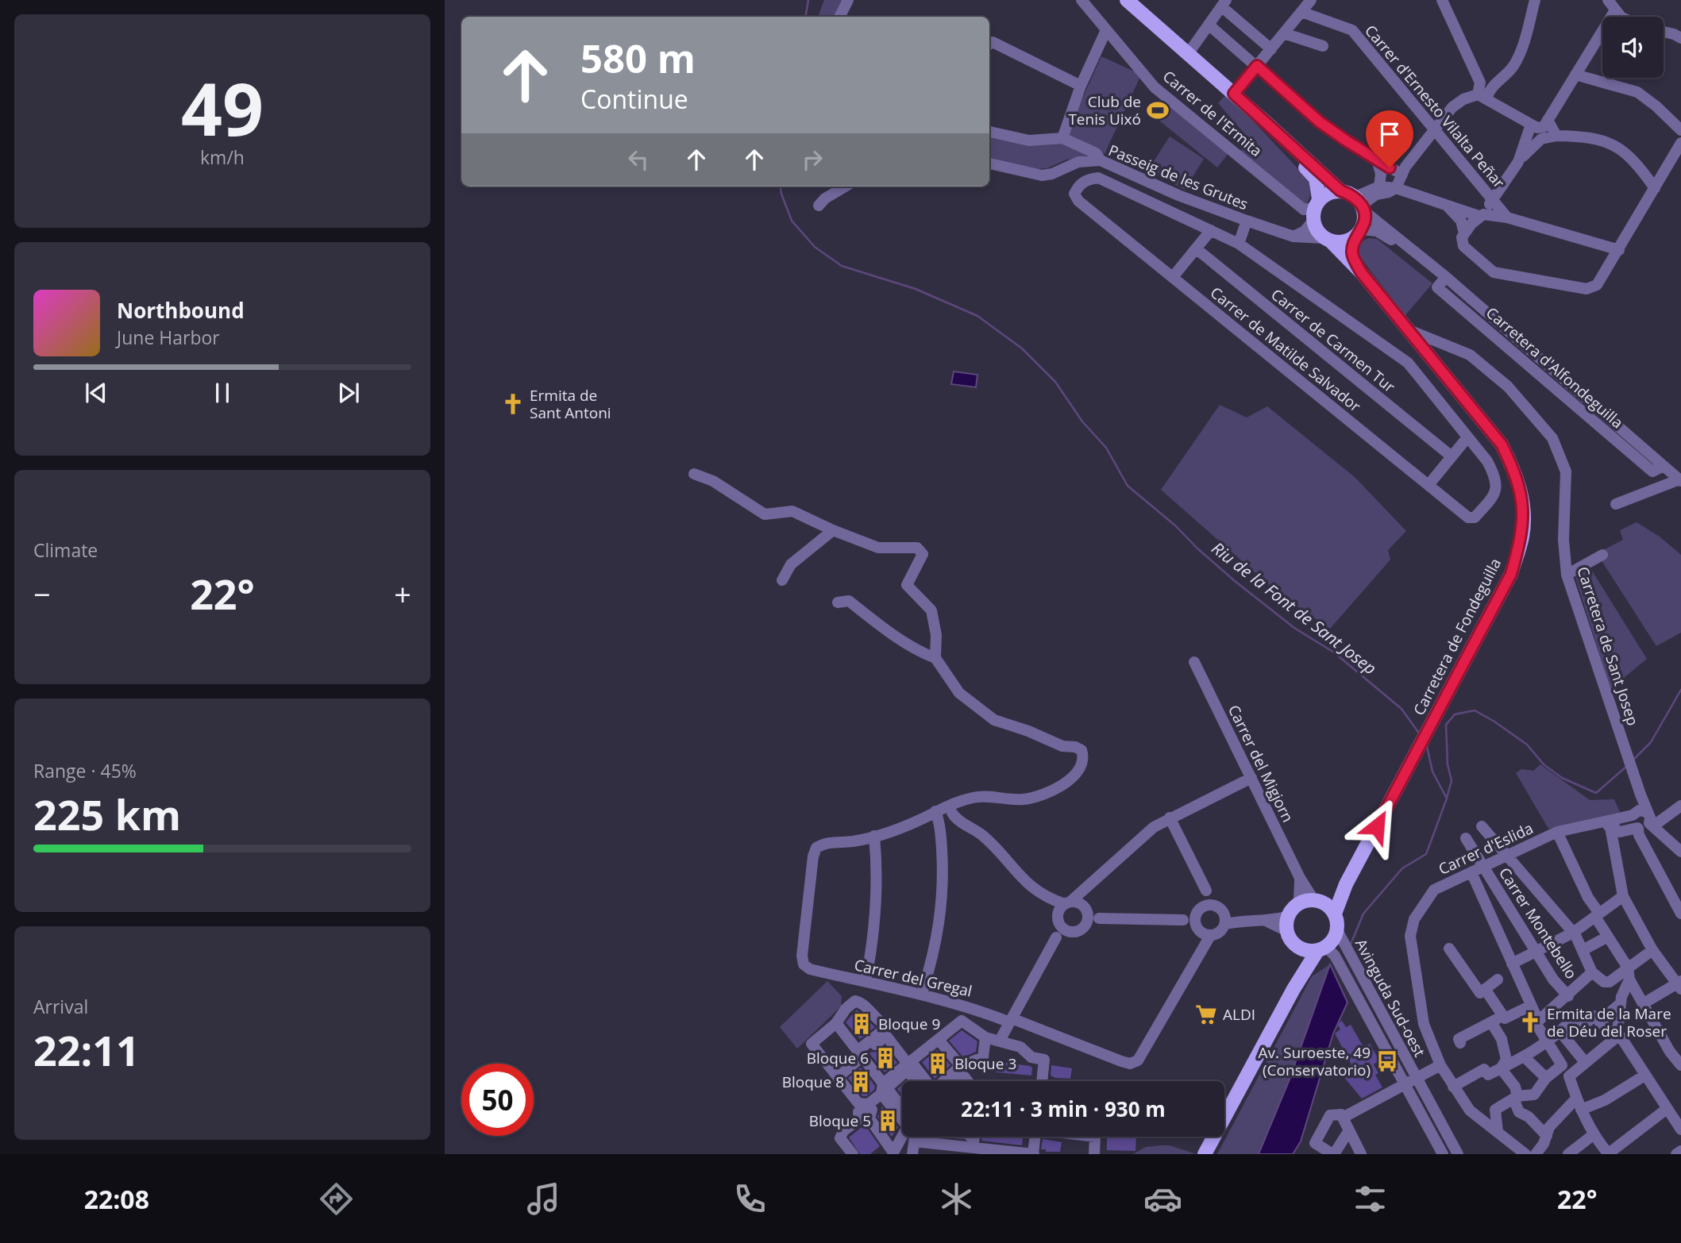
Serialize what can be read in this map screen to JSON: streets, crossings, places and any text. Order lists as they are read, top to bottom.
{
  "streets": {
    "main road": ["Carretera de Fondeguilla"],
    "street": [
      "Carrer d'Ernesto Vilalta Peñar",
      "Carrer de l'Ermita",
      "Passeig de les Grutes",
      "Carrer de Carmen Tur",
      "Carrer de Matilde Salvador",
      "Carretera d'Alfondeguilla",
      "Carretera de Sant Josep",
      "Carrer del Migjorn",
      "Carrer d'Eslida",
      "Carrer Montebello",
      "Carrer del Gregal",
      "Avinguda Sud-oest"
    ]
  },
  "crossings": [
    ["Carrer de l'Ermita", "Passeig de les Grutes"],
    ["Carrer de l'Ermita", "Carretera d'Alfondeguilla"],
    ["Carrer de l'Ermita", "Carretera de Fondeguilla"],
    ["Passeig de les Grutes", "Carretera d'Alfondeguilla"],
    ["Passeig de les Grutes", "Carretera de Fondeguilla"],
    ["Carretera d'Alfondeguilla", "Carretera de Fondeguilla"],
    ["Carretera de Fondeguilla", "Carretera de Sant Josep"],
    ["Carretera de Fondeguilla", "Carrer del Migjorn"],
    ["Carretera de Fondeguilla", "Avinguda Sud-oest"],
    ["Carrer del Migjorn", "Avinguda Sud-oest"],
    ["Carrer d'Eslida", "Carrer Montebello"]
  ],
  "water": ["Riu de la Font de Sant Josep"],
  "places": {
    "sports": ["Club de Tenis Uixó"],
    "church": ["Ermita de Sant Antoni", "Ermita de la Mare de Déu del Roser"],
    "supermarket": ["ALDI"],
    "building": [
      "Bloque 9",
      "Bloque 6",
      "Bloque 3",
      "Bloque 8",
      "Bloque 5"
    ],
    "bus stop": ["Av. Suroeste, 49 (Conservatorio)"]
  },
  "page": {
    "tile": [
      ["49", "km/h"],
      "Climate",
      ["Range · 45%", "225 km"],
      ["Arrival", "22:11"]
    ],
    "turn": ["580 m", "Continue"],
    "song": ["Northbound", "June Harbor"],
    "heat": ["−", "22°", "+"],
    "limit": "50",
    "trip": "22:11 · 3 min · 930 m",
    "tabs": ["22:08", "22°"]
  }
}
